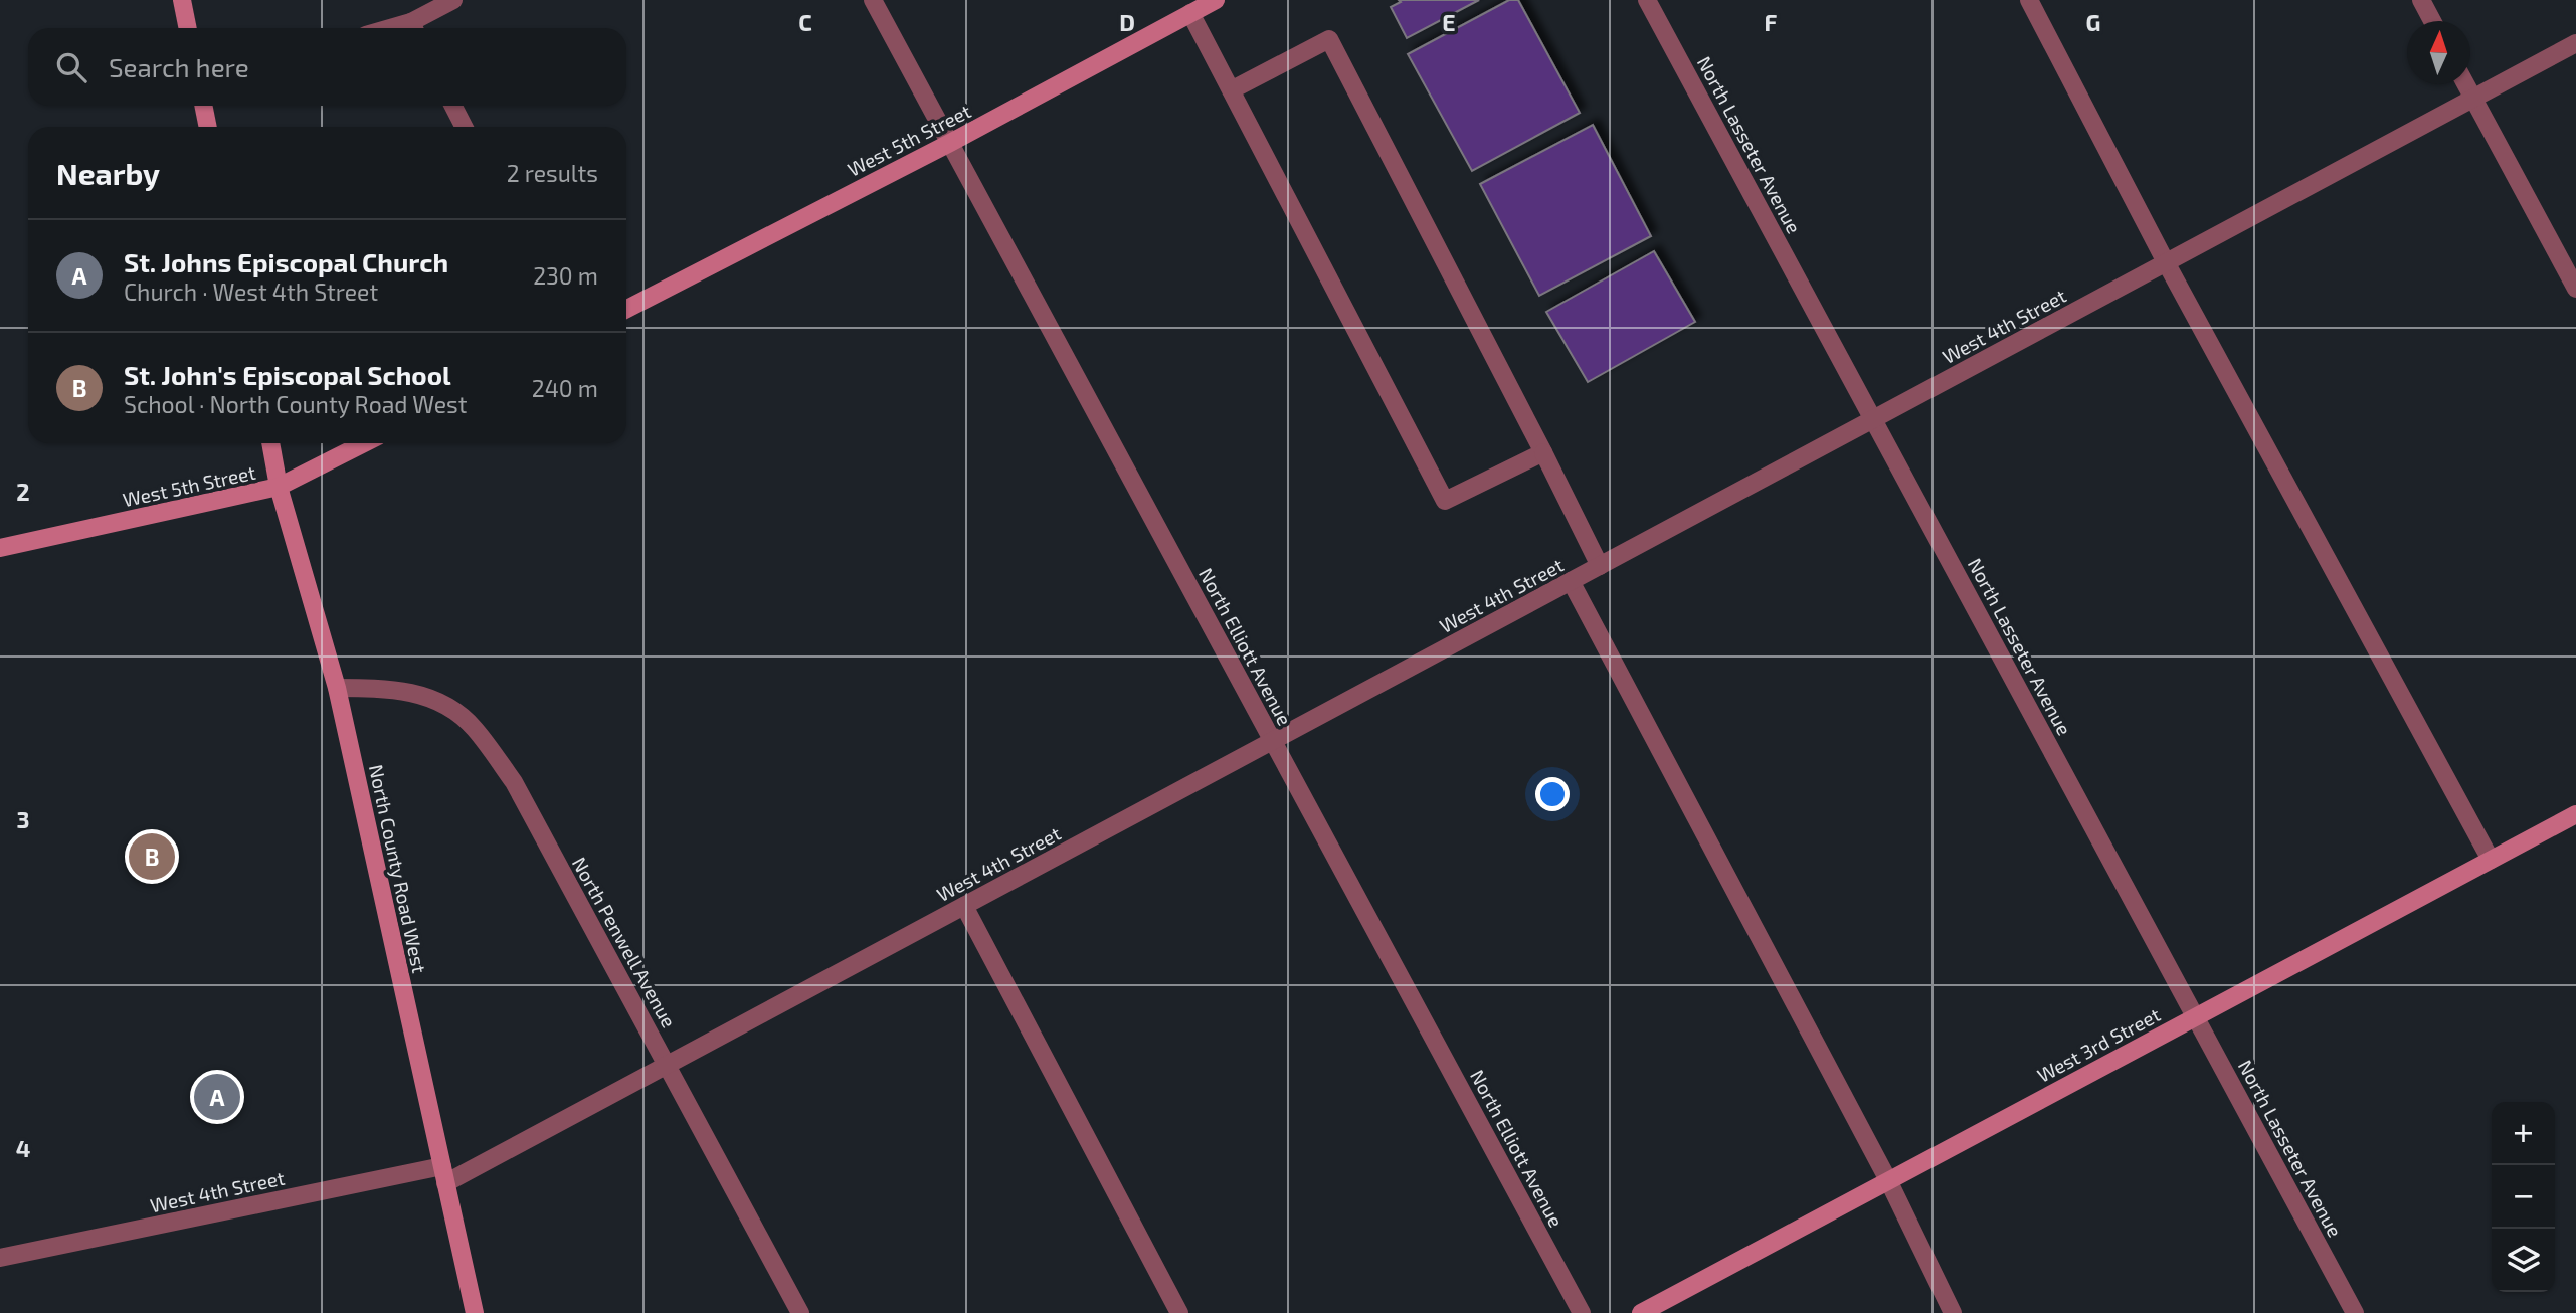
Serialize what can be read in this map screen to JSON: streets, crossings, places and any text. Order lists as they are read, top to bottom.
{
  "streets": {
    "street": [
      "West 5th Street",
      "North Lasseter Avenue",
      "West 4th Street",
      "North Elliott Avenue",
      "North County Road West",
      "North Penwell Avenue",
      "West 3rd Street"
    ]
  },
  "crossings": [
    ["West 5th Street", "North Elliott Avenue"],
    ["West 5th Street", "North County Road West"],
    ["North Lasseter Avenue", "West 4th Street"],
    ["North Lasseter Avenue", "West 3rd Street"],
    ["West 4th Street", "North Elliott Avenue"],
    ["West 4th Street", "North County Road West"],
    ["West 4th Street", "North Penwell Avenue"],
    ["North County Road West", "North Penwell Avenue"]
  ],
  "north": "top",
  "page": {
    "search": "Search here",
    "heading": ["Nearby", "2 results"],
    "list": [
      {
        "mark": "A",
        "name": "St. Johns Episcopal Church",
        "note": "Church · West 4th Street",
        "value": "230 m"
      },
      {
        "mark": "B",
        "name": "St. John's Episcopal School",
        "note": "School · North County Road West",
        "value": "240 m"
      }
    ],
    "pins": ["B", "A"],
    "map_buttons": ["+", "−"]
  },
  "grid": {
    "columns": [
      "C",
      "D",
      "E",
      "F",
      "G"
    ],
    "rows": ["2", "3", "4"]
  }
}
